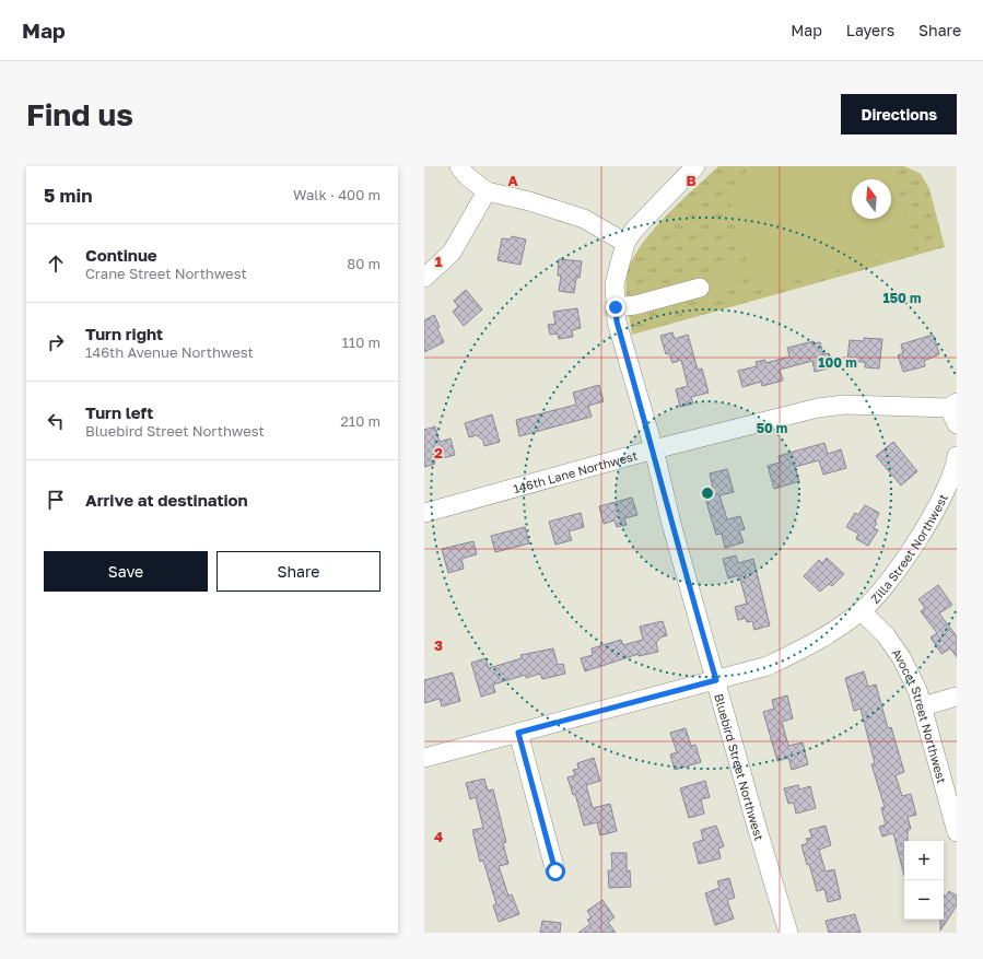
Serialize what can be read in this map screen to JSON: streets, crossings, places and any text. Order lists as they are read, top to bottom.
{
  "streets": {
    "street": [
      "146th Lane Northwest",
      "Zilla Street Northwest",
      "Avocet Street Northwest",
      "Bluebird Street Northwest"
    ]
  },
  "crossings": [
    ["146th Lane Northwest", "Bluebird Street Northwest"],
    ["Zilla Street Northwest", "Avocet Street Northwest"],
    ["Zilla Street Northwest", "Bluebird Street Northwest"]
  ],
  "north": "top",
  "page": {
    "header": "Map",
    "nav": ["Map", "Layers", "Share"],
    "buttons": [
      "Directions",
      ["Save", "Share"]
    ],
    "title": "Find us",
    "heading": ["5 min", "Walk · 400 m"],
    "list": [
      ["Continue", "Crane Street Northwest", "80 m"],
      ["Turn right", "146th Avenue Northwest", "110 m"],
      ["Turn left", "Bluebird Street Northwest", "210 m"],
      "Arrive at destination"
    ],
    "map_buttons": ["+", "−"]
  },
  "grid": {
    "columns": ["A", "B"],
    "rows": [
      "1",
      "2",
      "3",
      "4"
    ]
  },
  "rings": ["150 m", "100 m", "50 m"]
}
